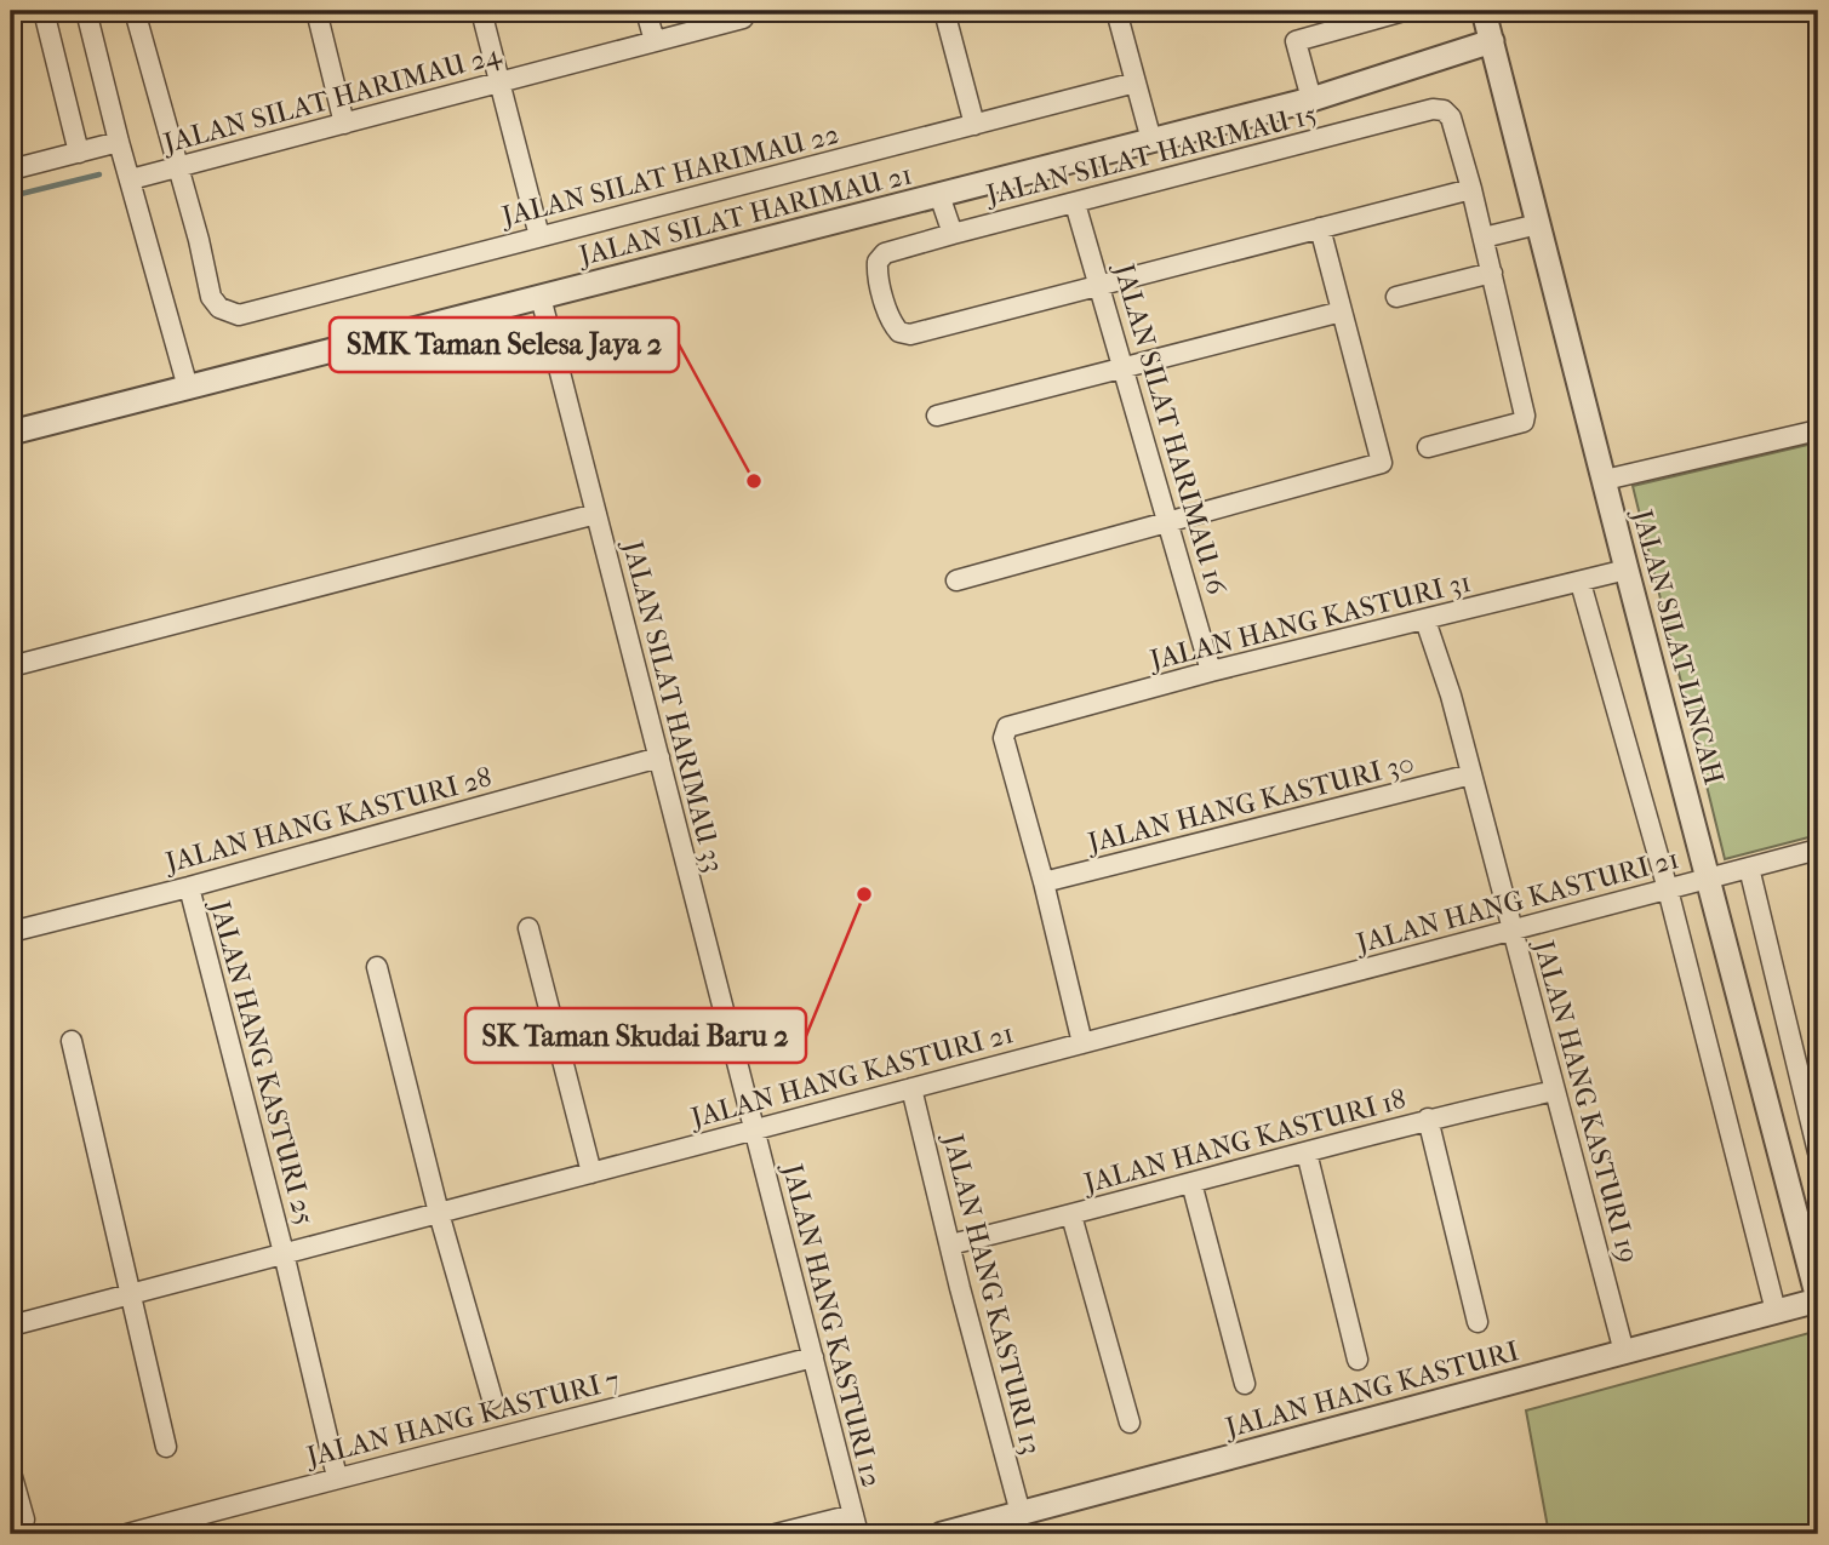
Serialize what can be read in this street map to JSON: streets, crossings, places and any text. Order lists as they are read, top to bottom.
{
  "streets": {
    "street": [
      "JALAN SILAT HARIMAU 24",
      "JALAN SILAT HARIMAU 15",
      "JALAN SILAT HARIMAU 22",
      "JALAN SILAT HARIMAU 21",
      "JALAN SILAT HARIMAU 16",
      "JALAN HANG KASTURI 31",
      "JALAN SILAT LINCAH",
      "JALAN SILAT HARIMAU 33",
      "JALAN HANG KASTURI 30",
      "JALAN HANG KASTURI 28",
      "JALAN HANG KASTURI 21",
      "JALAN HANG KASTURI 25",
      "JALAN HANG KASTURI 19",
      "JALAN HANG KASTURI 18",
      "JALAN HANG KASTURI 13",
      "JALAN HANG KASTURI 12",
      "JALAN HANG KASTURI",
      "JALAN HANG KASTURI 7"
    ]
  },
  "crossings": [
    ["JALAN SILAT HARIMAU 24", "JALAN SILAT HARIMAU 22"],
    ["JALAN SILAT HARIMAU 15", "JALAN SILAT HARIMAU 16"],
    ["JALAN SILAT HARIMAU 21", "JALAN SILAT LINCAH"],
    ["JALAN SILAT HARIMAU 21", "JALAN SILAT HARIMAU 33"],
    ["JALAN SILAT HARIMAU 16", "JALAN HANG KASTURI 31"],
    ["JALAN HANG KASTURI 31", "JALAN SILAT LINCAH"],
    ["JALAN HANG KASTURI 31", "JALAN HANG KASTURI 30"],
    ["JALAN HANG KASTURI 31", "JALAN HANG KASTURI 19"],
    ["JALAN SILAT LINCAH", "JALAN HANG KASTURI 21"],
    ["JALAN SILAT LINCAH", "JALAN HANG KASTURI"],
    ["JALAN SILAT HARIMAU 33", "JALAN HANG KASTURI 28"],
    ["JALAN SILAT HARIMAU 33", "JALAN HANG KASTURI 21"],
    ["JALAN SILAT HARIMAU 33", "JALAN HANG KASTURI 12"],
    ["JALAN HANG KASTURI 30", "JALAN HANG KASTURI 19"],
    ["JALAN HANG KASTURI 28", "JALAN HANG KASTURI 25"],
    ["JALAN HANG KASTURI 21", "JALAN HANG KASTURI 25"],
    ["JALAN HANG KASTURI 21", "JALAN HANG KASTURI 19"],
    ["JALAN HANG KASTURI 21", "JALAN HANG KASTURI 13"],
    ["JALAN HANG KASTURI 21", "JALAN HANG KASTURI 12"],
    ["JALAN HANG KASTURI 25", "JALAN HANG KASTURI 7"],
    ["JALAN HANG KASTURI 19", "JALAN HANG KASTURI 18"],
    ["JALAN HANG KASTURI 19", "JALAN HANG KASTURI"],
    ["JALAN HANG KASTURI 18", "JALAN HANG KASTURI 13"],
    ["JALAN HANG KASTURI 13", "JALAN HANG KASTURI"],
    ["JALAN HANG KASTURI 12", "JALAN HANG KASTURI 7"]
  ],
  "places": ["SMK Taman Selesa Jaya 2", "SK Taman Skudai Baru 2"]
}
